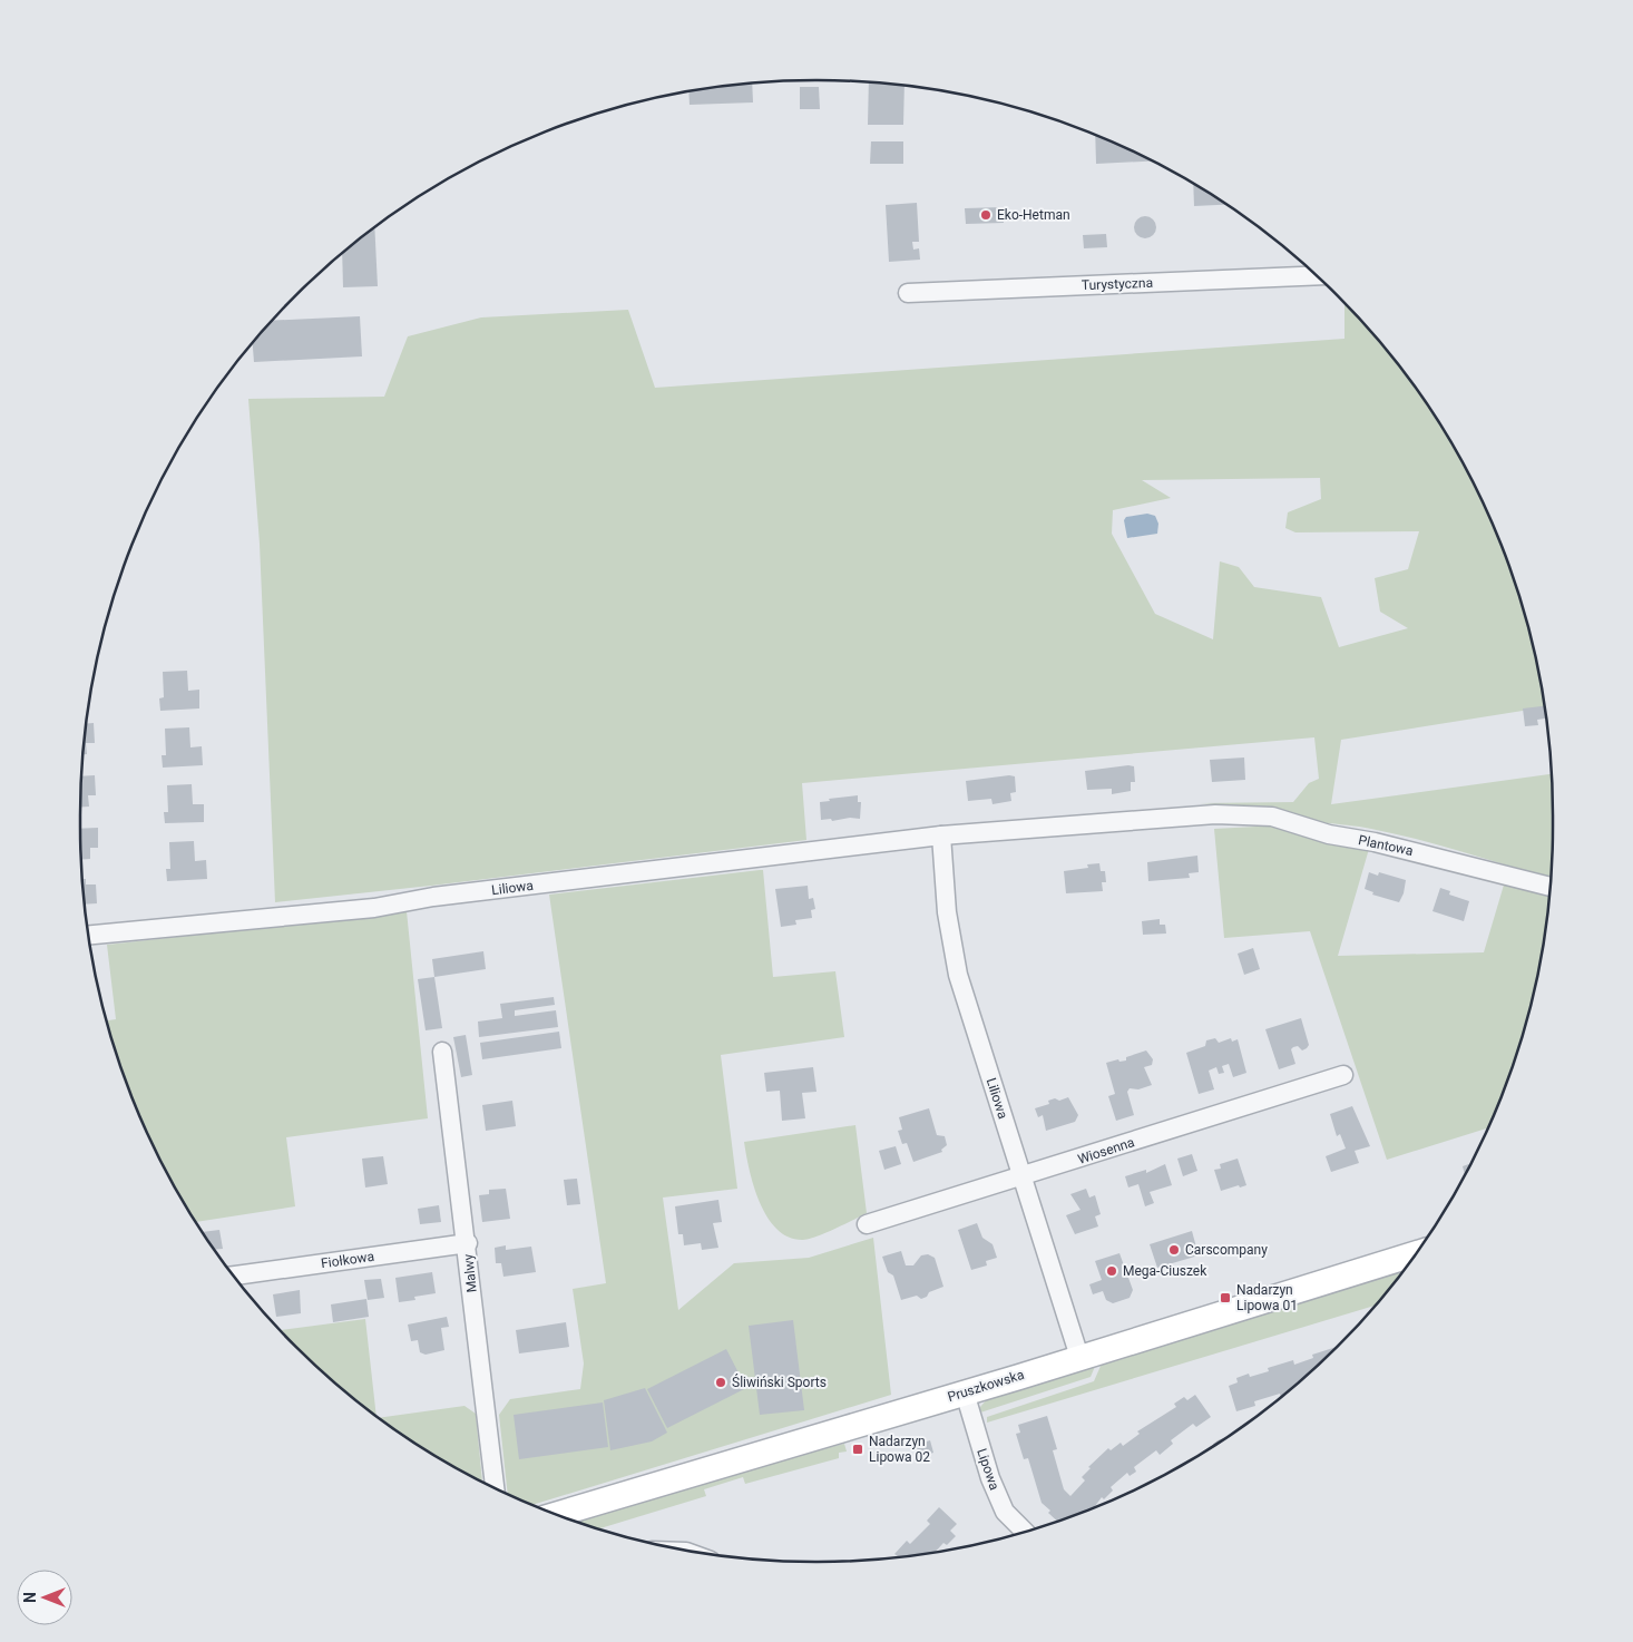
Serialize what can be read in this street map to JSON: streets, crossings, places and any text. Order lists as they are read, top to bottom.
{
  "streets": {
    "street": [
      "Turystyczna",
      "Plantowa",
      "Liliowa",
      "Wiosenna",
      "Fiołkowa",
      "Malwy",
      "Pruszkowska",
      "Lipowa"
    ]
  },
  "crossings": [
    ["Plantowa", "Liliowa"],
    ["Liliowa", "Wiosenna"],
    ["Liliowa", "Pruszkowska"],
    ["Fiołkowa", "Malwy"],
    ["Pruszkowska", "Lipowa"]
  ],
  "places": {
    "other": [
      "Eko-Hetman",
      "Carscompany",
      "Mega-Ciuszek",
      "Śliwiński Sports"
    ],
    "transit": ["Nadarzyn Lipowa 01", "Nadarzyn Lipowa 02"]
  },
  "north": "left"
}
